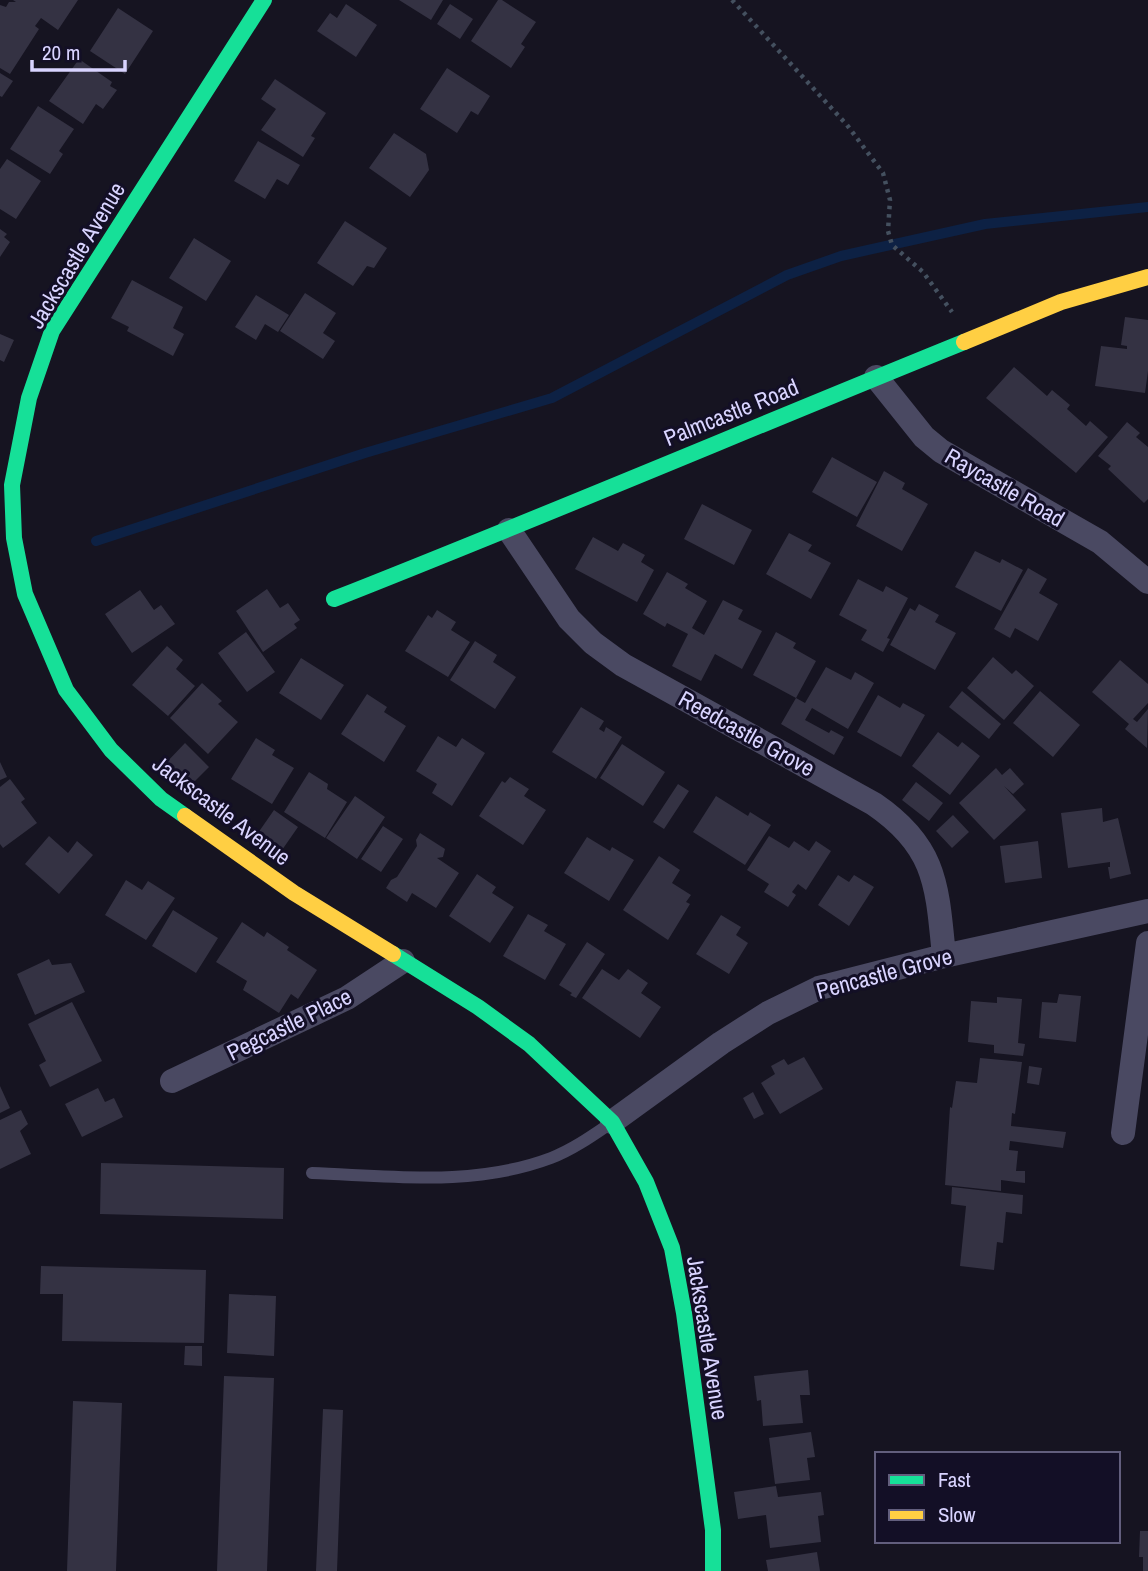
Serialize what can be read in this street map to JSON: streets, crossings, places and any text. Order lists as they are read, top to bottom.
{
  "streets": {
    "street": [
      "Jackscastle Avenue",
      "Palmcastle Road",
      "Raycastle Road",
      "Reedcastle Grove",
      "Pencastle Grove",
      "Pegcastle Place"
    ]
  },
  "crossings": [
    ["Jackscastle Avenue", "Pencastle Grove"],
    ["Jackscastle Avenue", "Pegcastle Place"],
    ["Palmcastle Road", "Raycastle Road"],
    ["Palmcastle Road", "Reedcastle Grove"],
    ["Reedcastle Grove", "Pencastle Grove"]
  ],
  "legend": ["Fast", "Slow"],
  "scale_bar": "20 m"
}
